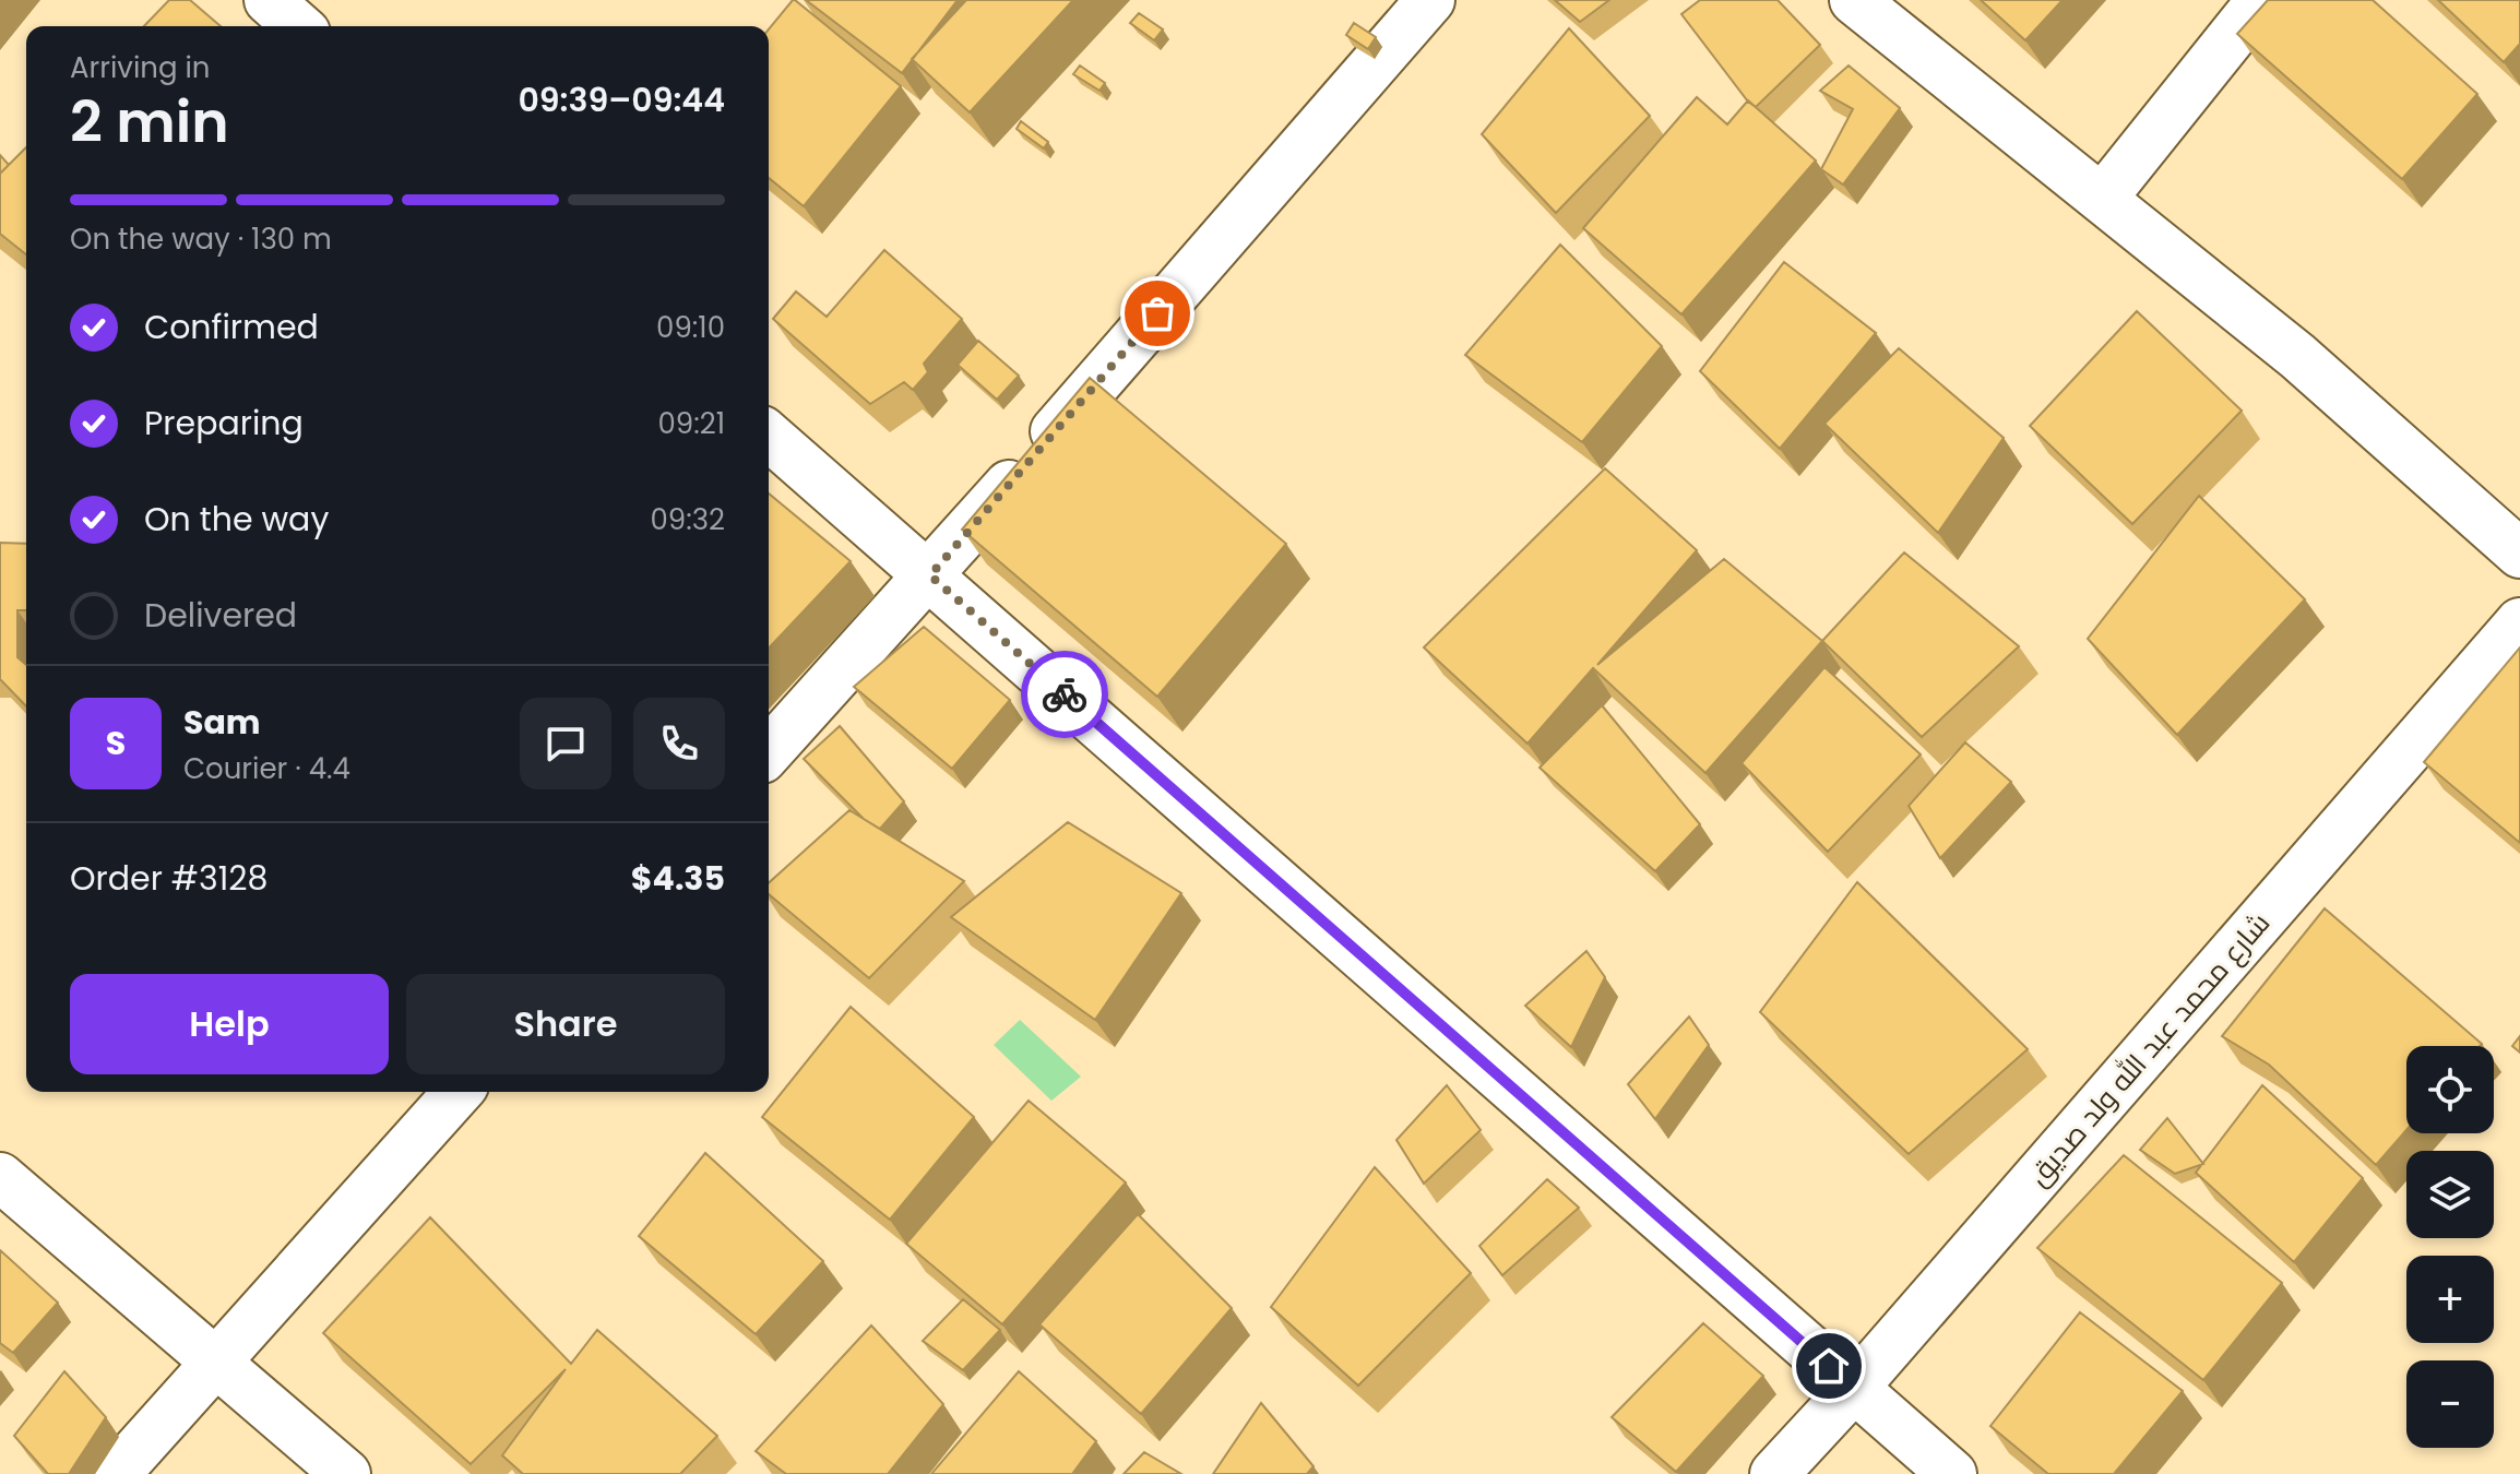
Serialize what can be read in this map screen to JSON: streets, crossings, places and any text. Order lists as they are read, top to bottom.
{
  "streets": {
    "street": ["شارع محمد عبد الله ولد صديق"]
  },
  "page": {
    "heading": ["2 min", "Arriving in", "09:39–09:44"],
    "panel": [
      "Sam",
      "Courier · 4.4",
      "Order #3128",
      "$4.35"
    ],
    "bar": "On the way · 130 m",
    "list": [
      ["Confirmed", "09:10"],
      ["Preparing", "09:21"],
      ["On the way", "09:32"],
      "Delivered"
    ],
    "round": "S",
    "buttons": ["Help", "Share"],
    "map_buttons": ["+", "−"]
  }
}
